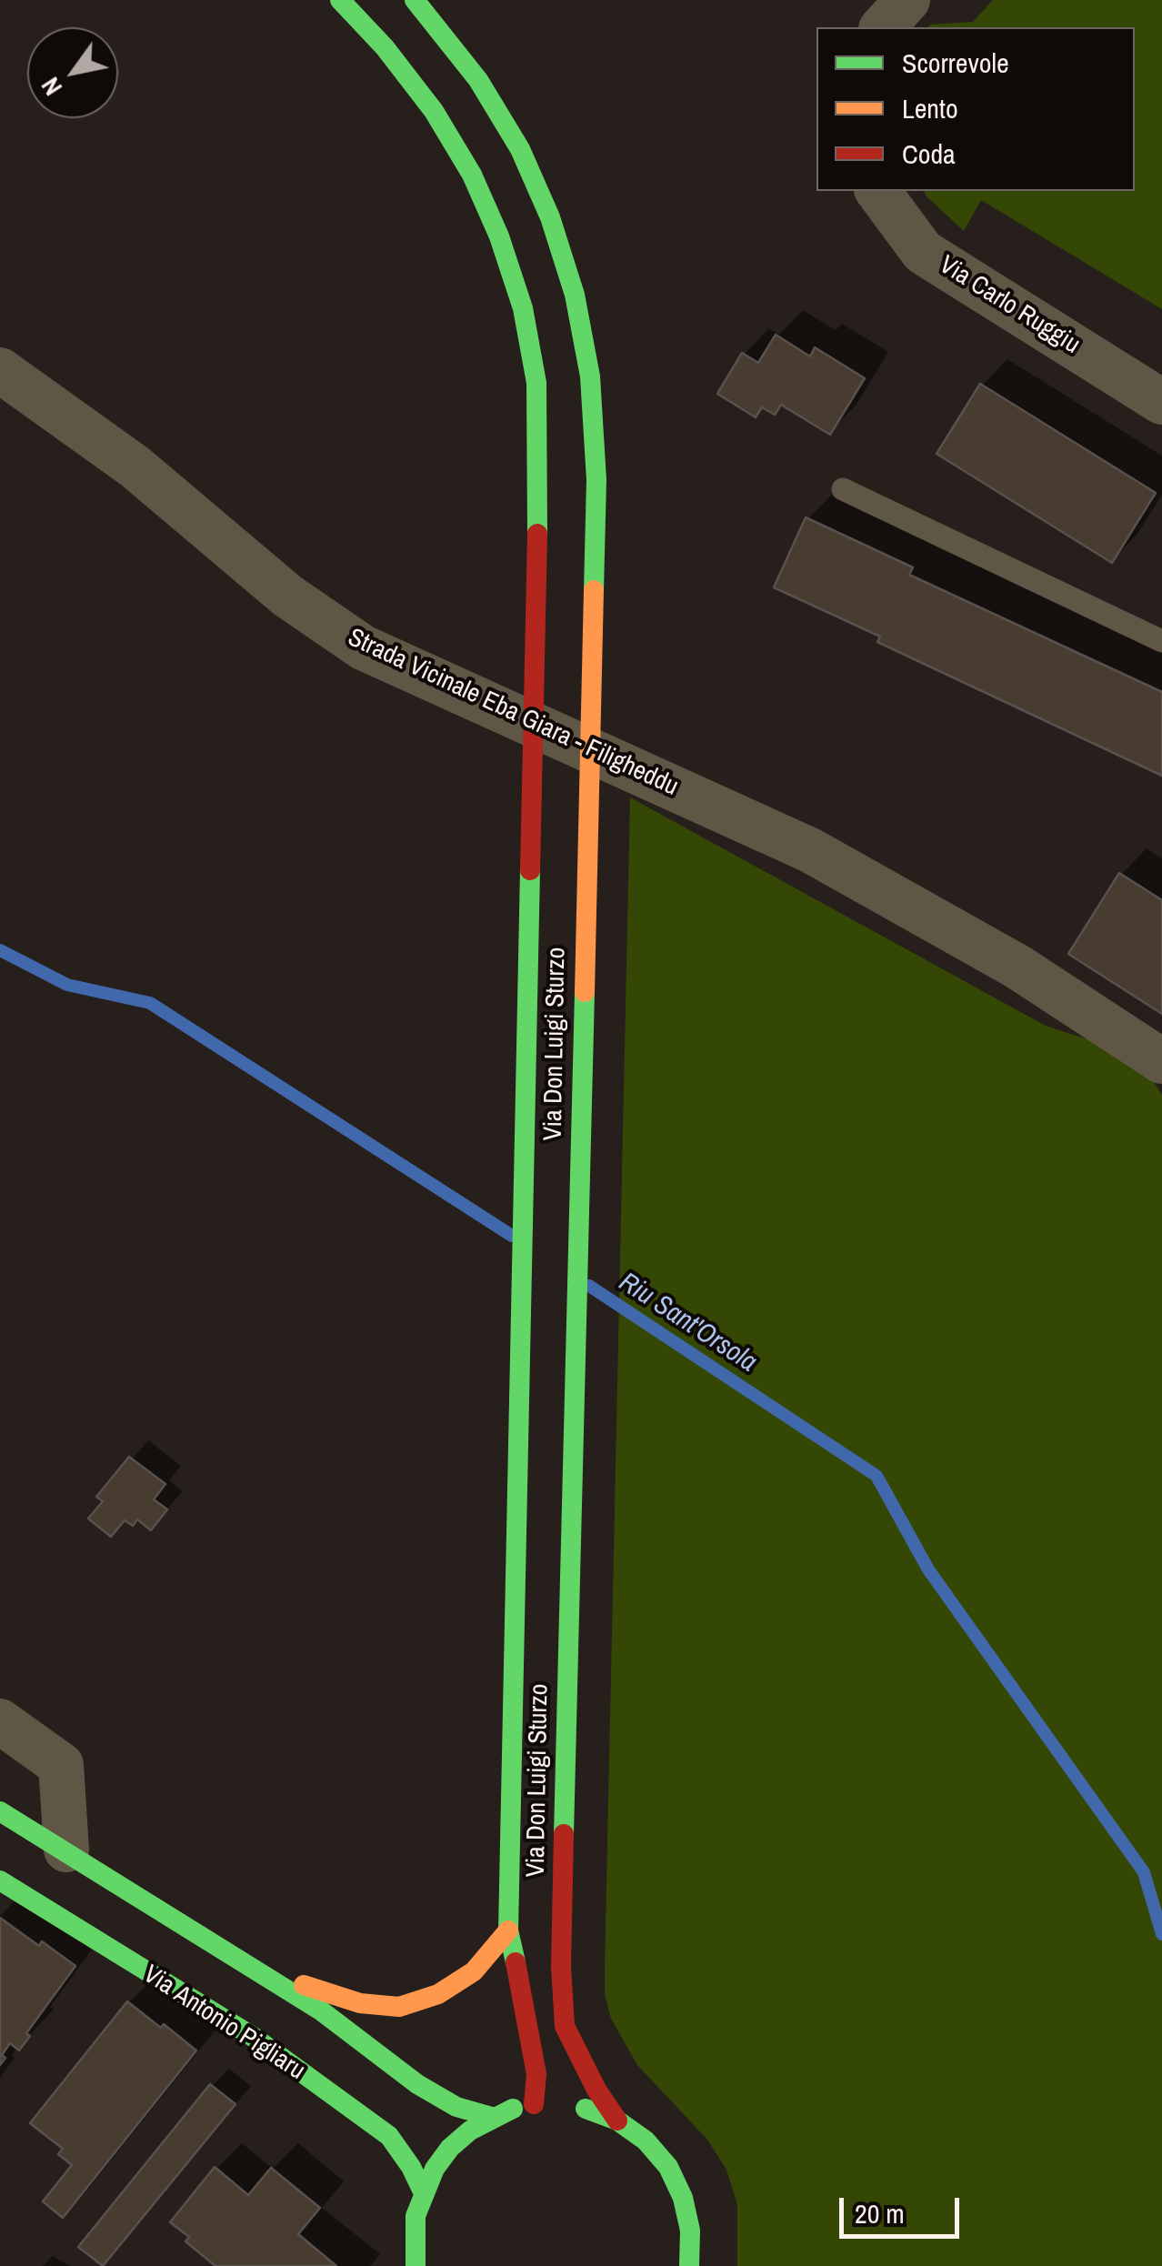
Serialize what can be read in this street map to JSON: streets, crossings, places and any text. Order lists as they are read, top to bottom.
{
  "streets": {
    "main road": ["Via Don Luigi Sturzo", "Via Antonio Pigliaru"],
    "street": ["Via Carlo Ruggiu", "Strada Vicinale Eba Giara - Filigheddu"]
  },
  "water": ["Riu Sant'Orsola"],
  "legend": ["Scorrevole", "Lento", "Coda"],
  "scale_bar": "20 m",
  "north": "bottom left"
}
